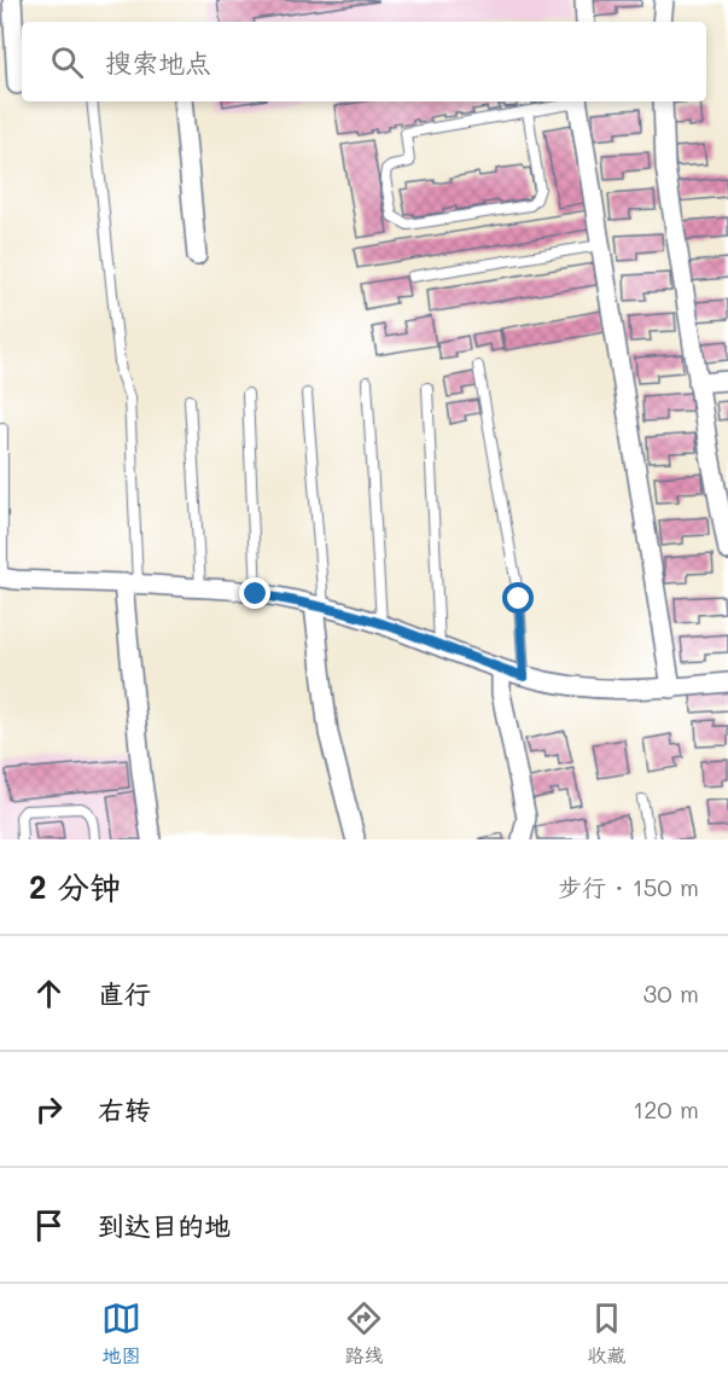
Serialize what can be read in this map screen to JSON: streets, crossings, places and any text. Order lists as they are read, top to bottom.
{
  "page": {
    "search": "搜索地点",
    "heading": ["2 分钟", "步行 · 150 m"],
    "list": [
      ["直行", "30 m"],
      ["右转", "120 m"],
      "到达目的地"
    ],
    "nav": ["地图", "路线", "收藏"]
  }
}
